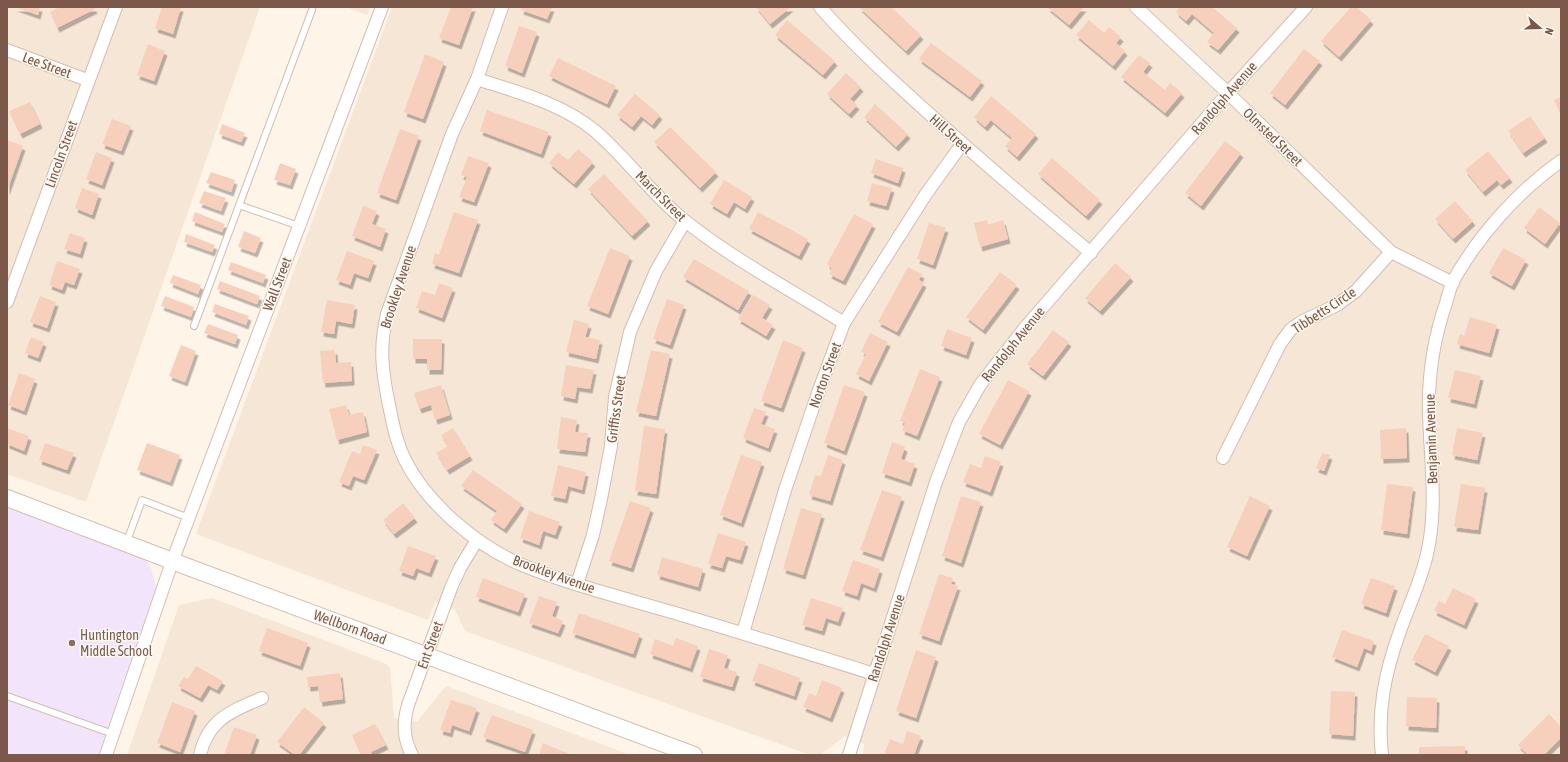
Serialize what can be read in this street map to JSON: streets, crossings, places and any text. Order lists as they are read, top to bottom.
{
  "streets": {
    "street": [
      "Lee Street",
      "Randolph Avenue",
      "Hill Street",
      "Olmsted Street",
      "Lincoln Street",
      "March Street",
      "Wall Street",
      "Brookley Avenue",
      "Tibbetts Circle",
      "Norton Street",
      "Griffiss Street",
      "Benjamin Avenue",
      "Wellborn Road",
      "Ent Street"
    ]
  },
  "crossings": [
    ["Lee Street", "Lincoln Street"],
    ["Randolph Avenue", "Hill Street"],
    ["Randolph Avenue", "Olmsted Street"],
    ["Randolph Avenue", "Brookley Avenue"],
    ["Hill Street", "Norton Street"],
    ["Olmsted Street", "Tibbetts Circle"],
    ["March Street", "Brookley Avenue"],
    ["March Street", "Norton Street"],
    ["March Street", "Griffiss Street"],
    ["Wall Street", "Wellborn Road"],
    ["Brookley Avenue", "Norton Street"],
    ["Brookley Avenue", "Griffiss Street"],
    ["Brookley Avenue", "Ent Street"],
    ["Wellborn Road", "Ent Street"]
  ],
  "places": ["Huntington Middle School"],
  "north": "right"
}
